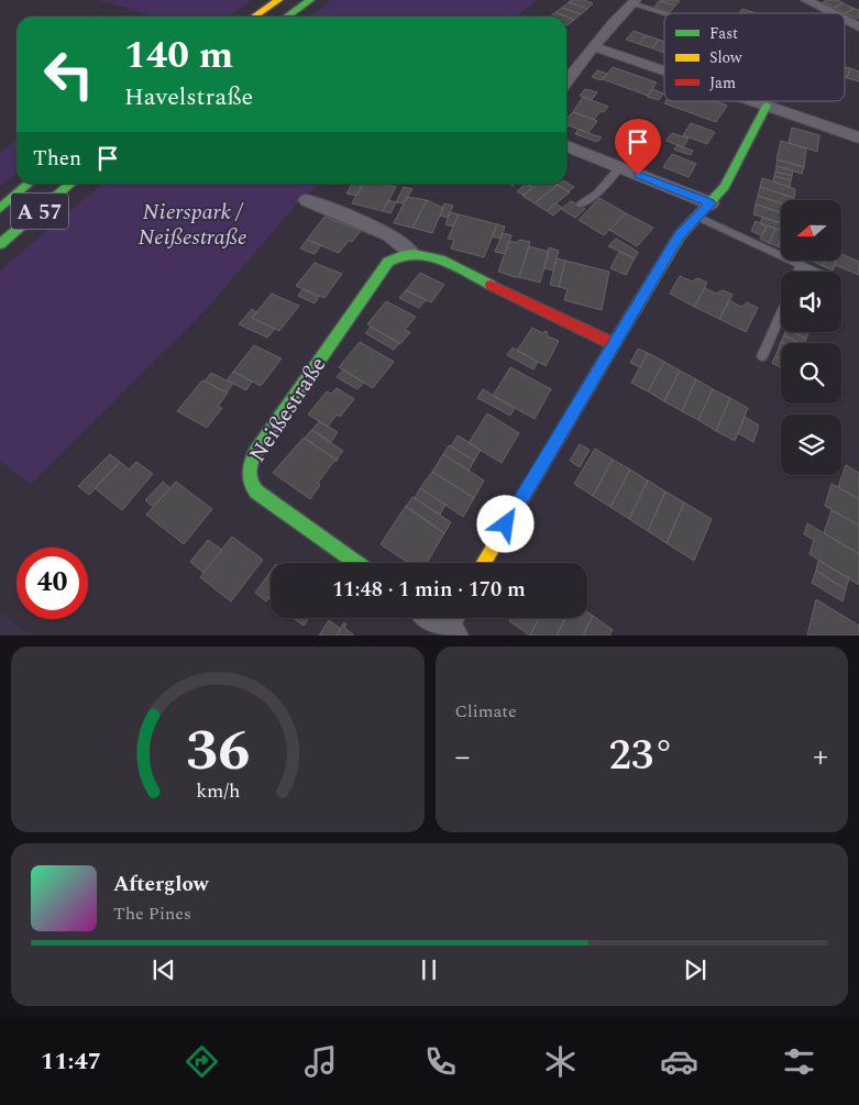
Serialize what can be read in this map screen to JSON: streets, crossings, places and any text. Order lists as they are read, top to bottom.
{
  "streets": {
    "main road": ["A 57", "Neißestraße"]
  },
  "parks": ["Nierspark / Neißestraße"],
  "legend": ["Fast", "Slow", "Jam"],
  "north": "left",
  "page": {
    "turn": ["140 m", "Havelstraße"],
    "then": "Then",
    "limit": "40",
    "trip": "11:48 · 1 min · 170 m",
    "tile": "Climate",
    "heat": ["−", "23°", "+"],
    "song": ["Afterglow", "The Pines"],
    "tabs": "11:47",
    "gauge": ["36", "km/h"]
  }
}
